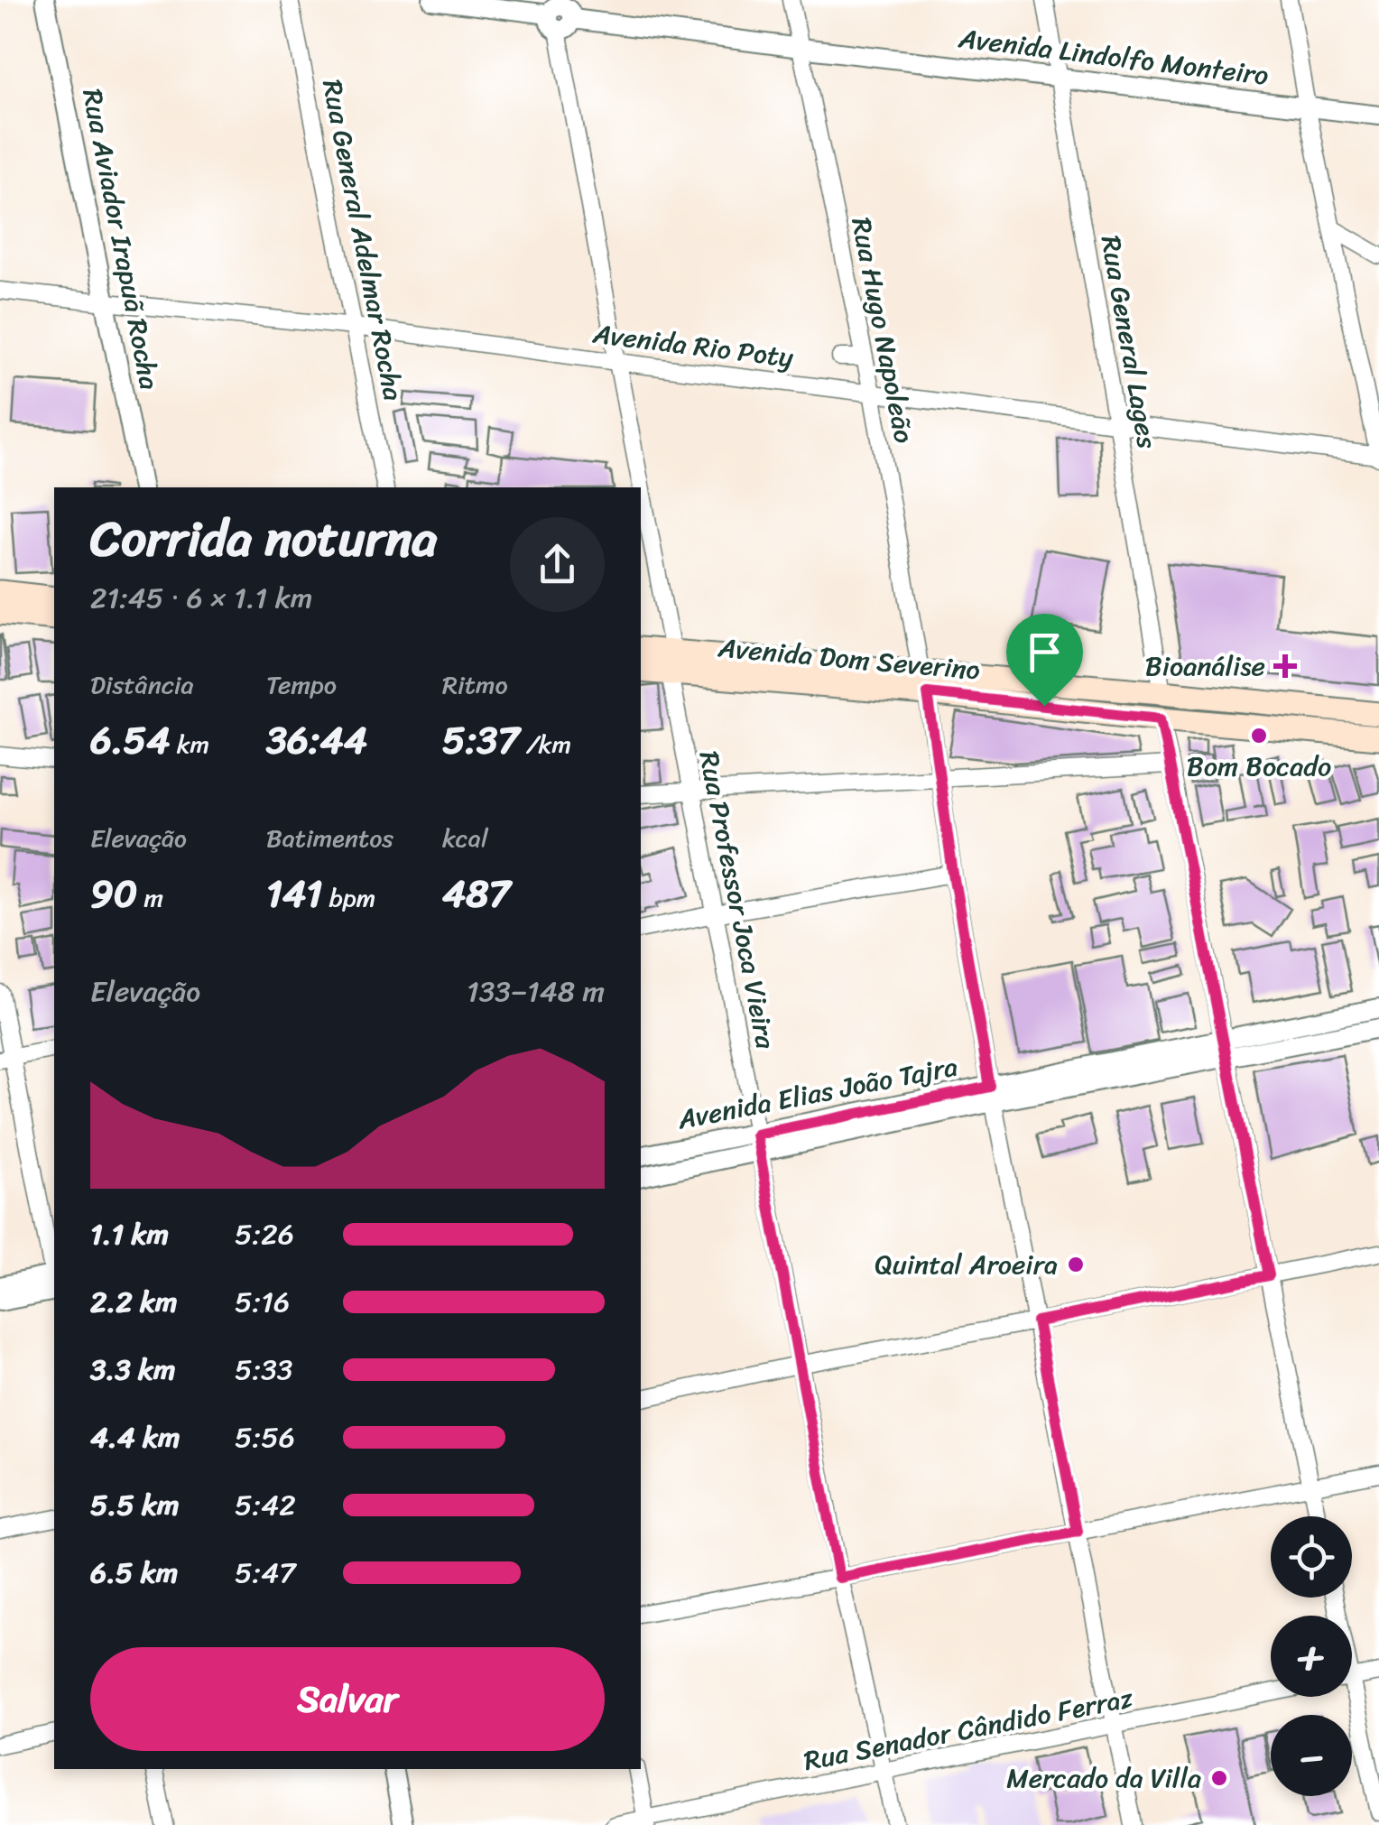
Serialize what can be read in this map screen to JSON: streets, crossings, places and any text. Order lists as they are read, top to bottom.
{
  "streets": {
    "main road": ["Avenida Dom Severino"],
    "street": [
      "Avenida Lindolfo Monteiro",
      "Rua Aviador Irapuã Rocha",
      "Rua General Adelmar Rocha",
      "Rua Hugo Napoleão",
      "Rua General Lages",
      "Avenida Rio Poty",
      "Rua Professor Joca Vieira",
      "Avenida Elias João Tajra",
      "Rua Senador Cândido Ferraz"
    ]
  },
  "crossings": [
    ["Avenida Lindolfo Monteiro", "Rua Hugo Napoleão"],
    ["Avenida Lindolfo Monteiro", "Rua General Lages"],
    ["Avenida Lindolfo Monteiro", "Rua Professor Joca Vieira"],
    ["Rua Aviador Irapuã Rocha", "Avenida Rio Poty"],
    ["Rua General Adelmar Rocha", "Avenida Rio Poty"],
    ["Rua Hugo Napoleão", "Avenida Rio Poty"],
    ["Rua Hugo Napoleão", "Avenida Dom Severino"],
    ["Rua Hugo Napoleão", "Avenida Elias João Tajra"],
    ["Rua Hugo Napoleão", "Rua Senador Cândido Ferraz"],
    ["Rua General Lages", "Avenida Rio Poty"],
    ["Rua General Lages", "Avenida Dom Severino"],
    ["Avenida Rio Poty", "Rua Professor Joca Vieira"],
    ["Avenida Dom Severino", "Rua Professor Joca Vieira"],
    ["Rua Professor Joca Vieira", "Avenida Elias João Tajra"],
    ["Rua Professor Joca Vieira", "Rua Senador Cândido Ferraz"]
  ],
  "places": {
    "health": ["Bioanálise"],
    "other": ["Bom Bocado", "Quintal Aroeira", "Mercado da Villa"]
  },
  "page": {
    "heading": ["Corrida noturna", "21:45 · 6 × 1.1 km"],
    "stats": [
      ["Distância", "6.54 km"],
      ["Tempo", "36:44"],
      ["Ritmo", "5:37 /km"],
      ["Elevação", "90 m"],
      ["Batimentos", "141 bpm"],
      ["kcal", "487"]
    ],
    "chart": ["Elevação", "133–148 m"],
    "list": [
      {
        "name": "1.1 km",
        "note": "5:26"
      },
      {
        "name": "2.2 km",
        "note": "5:16"
      },
      {
        "name": "3.3 km",
        "note": "5:33"
      },
      {
        "name": "4.4 km",
        "note": "5:56"
      },
      {
        "name": "5.5 km",
        "note": "5:42"
      },
      {
        "name": "6.5 km",
        "note": "5:47"
      }
    ],
    "map_buttons": ["+", "−"],
    "buttons": "Salvar"
  }
}
